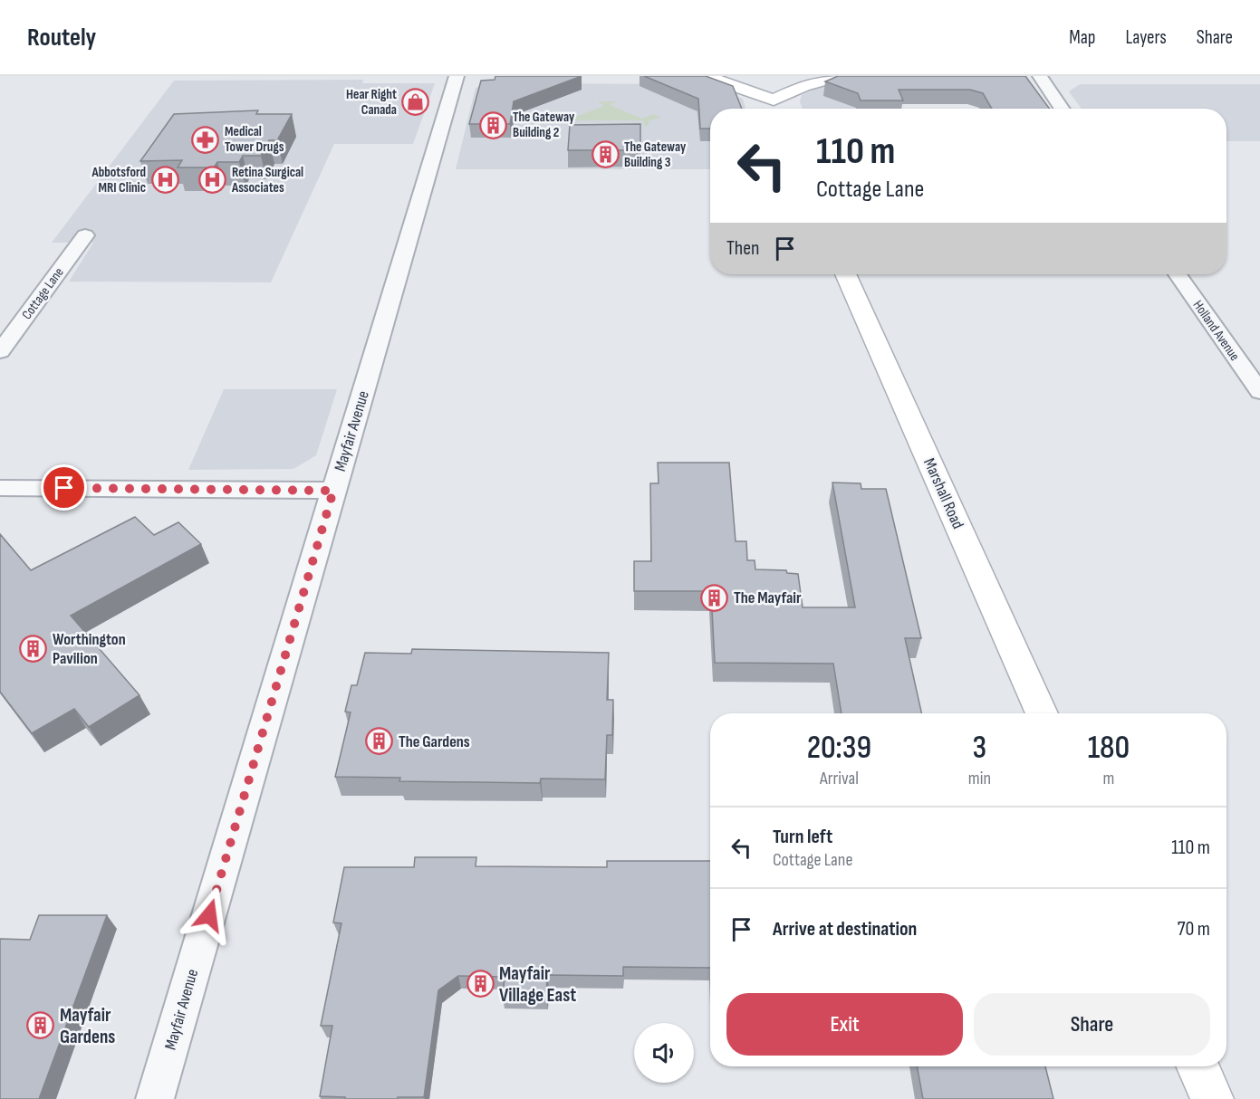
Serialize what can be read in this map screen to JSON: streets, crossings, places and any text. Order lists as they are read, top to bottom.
{
  "streets": {
    "main road": ["Marshall Road"],
    "street": ["Cottage Lane", "Holland Avenue", "Mayfair Avenue"]
  },
  "places": {
    "shop": ["Hear Right Canada"],
    "building": [
      "The Gateway Building 2",
      "The Gateway Building 3",
      "The Mayfair",
      "Worthington Pavilion",
      "The Gardens",
      "Mayfair Village East",
      "Mayfair Gardens"
    ],
    "pharmacy": ["Medical Tower Drugs"],
    "hospital": ["Abbotsford MRI Clinic", "Retina Surgical Associates"]
  },
  "page": {
    "header": "Routely",
    "nav": ["Map", "Layers", "Share"],
    "turn": ["110 m", "Cottage Lane"],
    "then": "Then",
    "eta": [
      "20:39",
      "Arrival",
      "3",
      "min",
      "180",
      "m"
    ],
    "list": [
      {
        "name": "Turn left",
        "note": "Cottage Lane",
        "value": "110 m"
      },
      {
        "name": "Arrive at destination",
        "value": "70 m"
      }
    ],
    "buttons": ["Exit", "Share"]
  }
}
